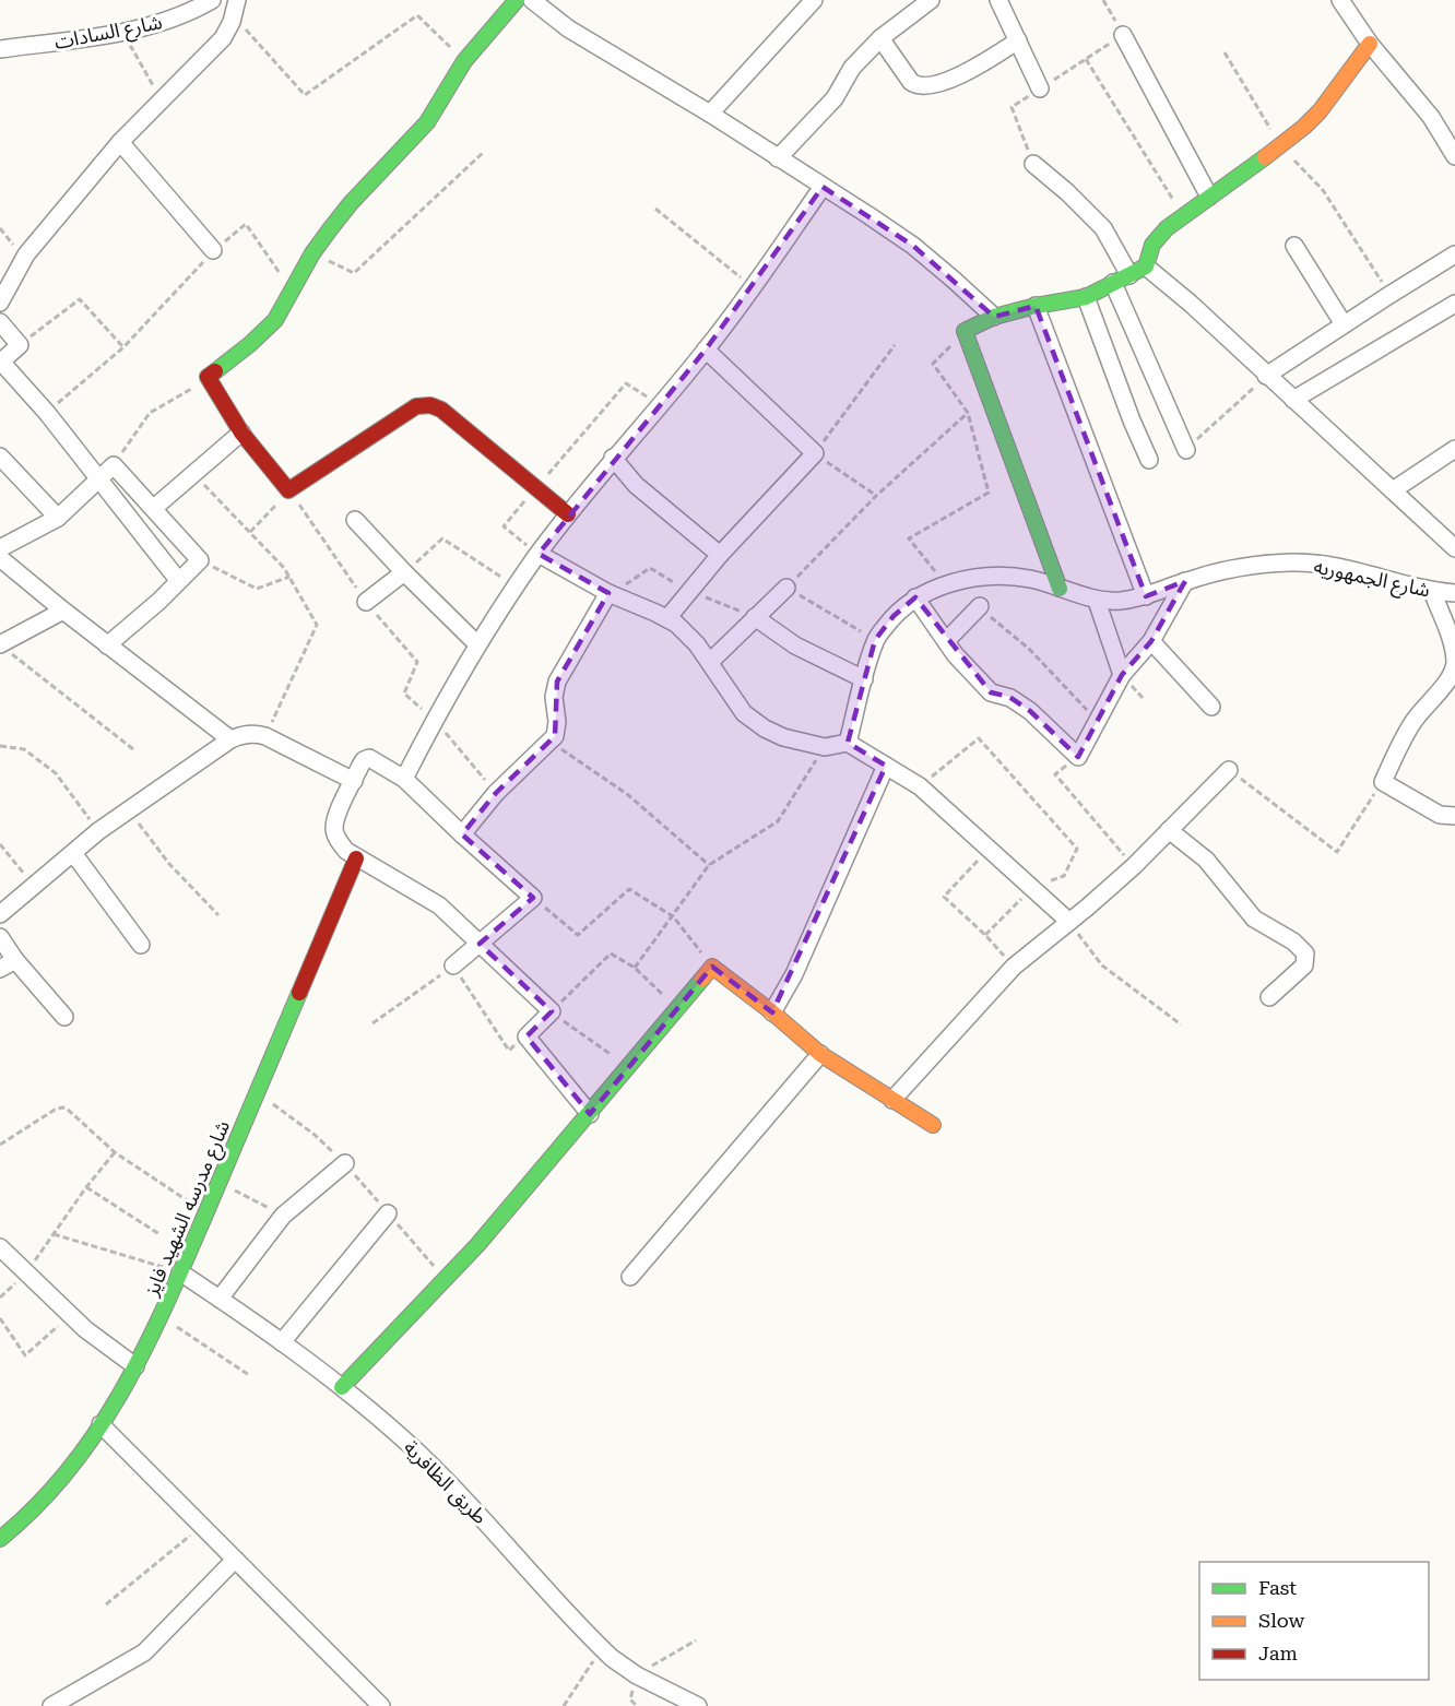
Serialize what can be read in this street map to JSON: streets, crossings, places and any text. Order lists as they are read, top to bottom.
{
  "streets": {
    "street": [
      "شارع السادات",
      "شارع الجمهوريه",
      "شارع مدرسه الشهيد فايز",
      "طريق الظافرية"
    ]
  },
  "crossings": [
    ["شارع مدرسه الشهيد فايز", "طريق الظافرية"]
  ],
  "legend": ["Fast", "Slow", "Jam"]
}
